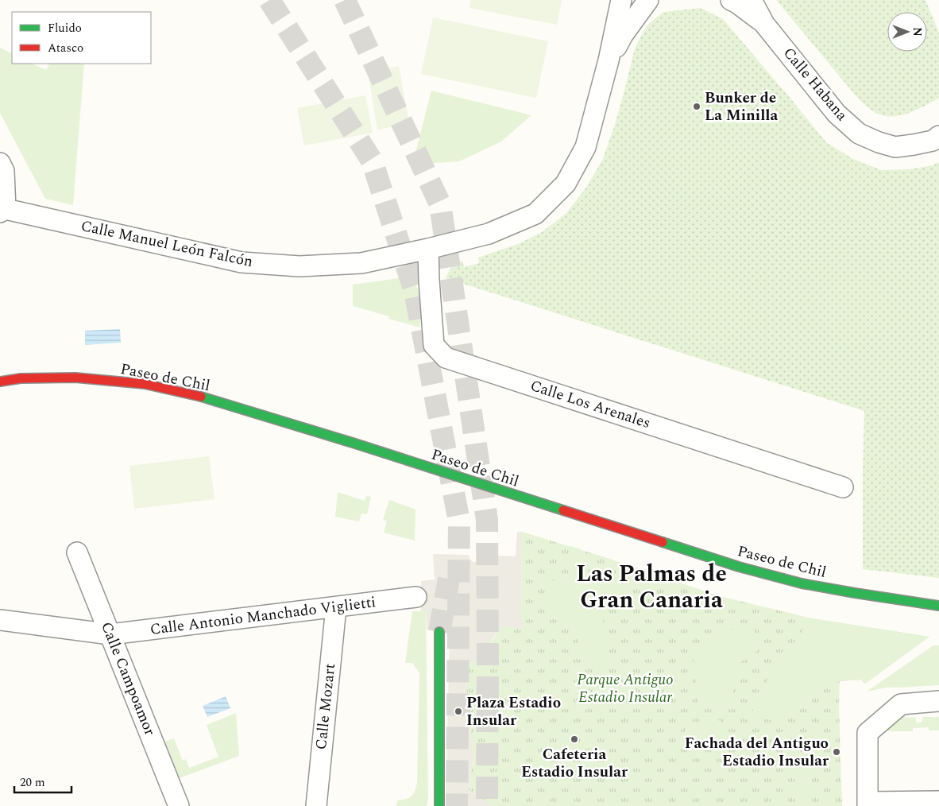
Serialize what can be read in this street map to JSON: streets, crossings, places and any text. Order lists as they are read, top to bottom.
{
  "streets": {
    "main road": ["Paseo de Chil"],
    "street": [
      "Calle Habana",
      "Calle Manuel León Falcón",
      "Calle Los Arenales",
      "Calle Antonio Manchado Viglietti",
      "Calle Campoamor",
      "Calle Mozart"
    ]
  },
  "crossings": [
    ["Calle Manuel León Falcón", "Calle Los Arenales"],
    ["Calle Antonio Manchado Viglietti", "Calle Campoamor"],
    ["Calle Antonio Manchado Viglietti", "Calle Mozart"]
  ],
  "districts": ["Las Palmas de Gran Canaria"],
  "parks": ["Parque Antiguo Estadio Insular"],
  "places": [
    "Bunker de La Minilla",
    "Plaza Estadio Insular",
    "Cafeteria Estadio Insular",
    "Fachada del Antiguo Estadio Insular"
  ],
  "legend": ["Fluido", "Atasco"],
  "scale_bar": "20 m",
  "north": "right"
}
